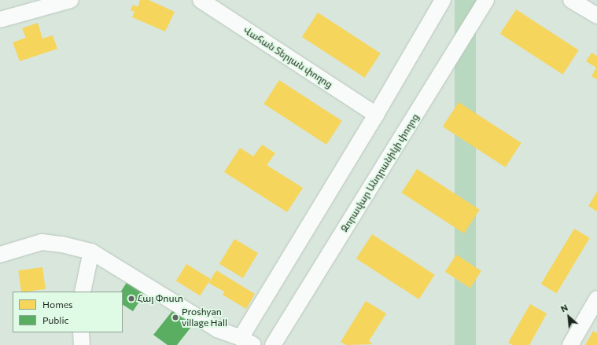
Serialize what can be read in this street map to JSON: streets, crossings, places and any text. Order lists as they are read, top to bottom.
{
  "streets": {
    "street": ["Վահան Տերյան փողոց", "Զորավար Անդրանիկի փողոց"]
  },
  "places": ["Հայ Փոստ", "Proshyan village Hall"],
  "legend": ["Homes", "Public"],
  "north": "top left"
}
